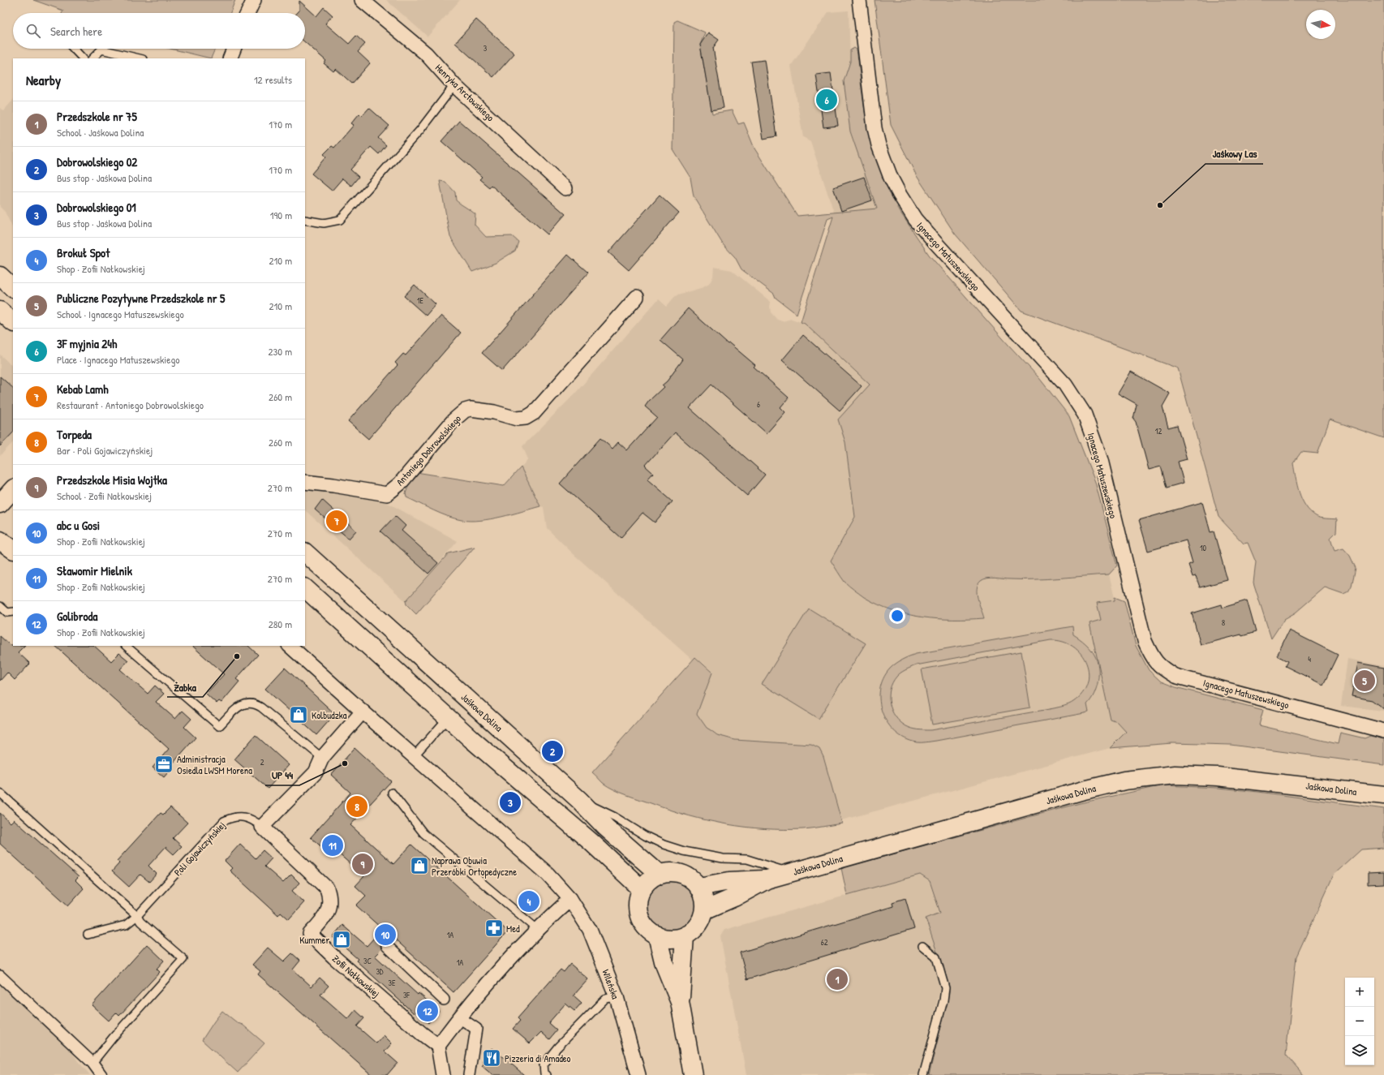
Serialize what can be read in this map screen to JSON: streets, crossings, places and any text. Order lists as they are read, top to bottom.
{
  "streets": {
    "street": [
      "Henryka Arctowskiego",
      "Ignacego Matuszewskiego",
      "Antoniego Dobrowolskiego",
      "Jaśkowa Dolina",
      "Zofii Nałkowskiej",
      "Wileńska"
    ],
    "lane": ["Poli Gojawiczyńskiej"]
  },
  "crossings": [
    ["Poli Gojawiczyńskiej", "Zofii Nałkowskiej"]
  ],
  "places": {
    "other": ["Jaśkowy Las", "Żabka", "UP 44"],
    "shop": ["Kolbudzka", "Naprawa Obuwia Przeróbki Ortopedyczne", "Kummer"],
    "office": ["Administracja Osiedla LWSM Morena"],
    "pharmacy": ["Med"],
    "restaurant": ["Pizzeria di Amadeo"]
  },
  "house_numbers": [
    "3",
    "1E",
    "6",
    "12",
    "10",
    "8",
    "4",
    "2",
    "1A",
    "62",
    "3C",
    "1A",
    "3D",
    "3E",
    "3F"
  ],
  "north": "right",
  "page": {
    "search": "Search here",
    "heading": ["Nearby", "12 results"],
    "pins": [
      "6",
      "7",
      "5",
      "2",
      "3",
      "8",
      "11",
      "9",
      "4",
      "10",
      "1",
      "12"
    ],
    "list": [
      {
        "mark": "1",
        "name": "Przedszkole nr 75",
        "note": "School · Jaśkowa Dolina",
        "value": "170 m"
      },
      {
        "mark": "2",
        "name": "Dobrowolskiego 02",
        "note": "Bus stop · Jaśkowa Dolina",
        "value": "170 m"
      },
      {
        "mark": "3",
        "name": "Dobrowolskiego 01",
        "note": "Bus stop · Jaśkowa Dolina",
        "value": "190 m"
      },
      {
        "mark": "4",
        "name": "Brokuł Spot",
        "note": "Shop · Zofii Nałkowskiej",
        "value": "210 m"
      },
      {
        "mark": "5",
        "name": "Publiczne Pozytywne Przedszkole nr 5",
        "note": "School · Ignacego Matuszewskiego",
        "value": "210 m"
      },
      {
        "mark": "6",
        "name": "3F myjnia 24h",
        "note": "Place · Ignacego Matuszewskiego",
        "value": "230 m"
      },
      {
        "mark": "7",
        "name": "Kebab Lamh",
        "note": "Restaurant · Antoniego Dobrowolskiego",
        "value": "260 m"
      },
      {
        "mark": "8",
        "name": "Torpeda",
        "note": "Bar · Poli Gojawiczyńskiej",
        "value": "260 m"
      },
      {
        "mark": "9",
        "name": "Przedszkole Misia Wojtka",
        "note": "School · Zofii Nałkowskiej",
        "value": "270 m"
      },
      {
        "mark": "10",
        "name": "abc u Gosi",
        "note": "Shop · Zofii Nałkowskiej",
        "value": "270 m"
      },
      {
        "mark": "11",
        "name": "Sławomir Mielnik",
        "note": "Shop · Zofii Nałkowskiej",
        "value": "270 m"
      },
      {
        "mark": "12",
        "name": "Golibroda",
        "note": "Shop · Zofii Nałkowskiej",
        "value": "280 m"
      }
    ],
    "map_buttons": ["+", "−"]
  }
}
